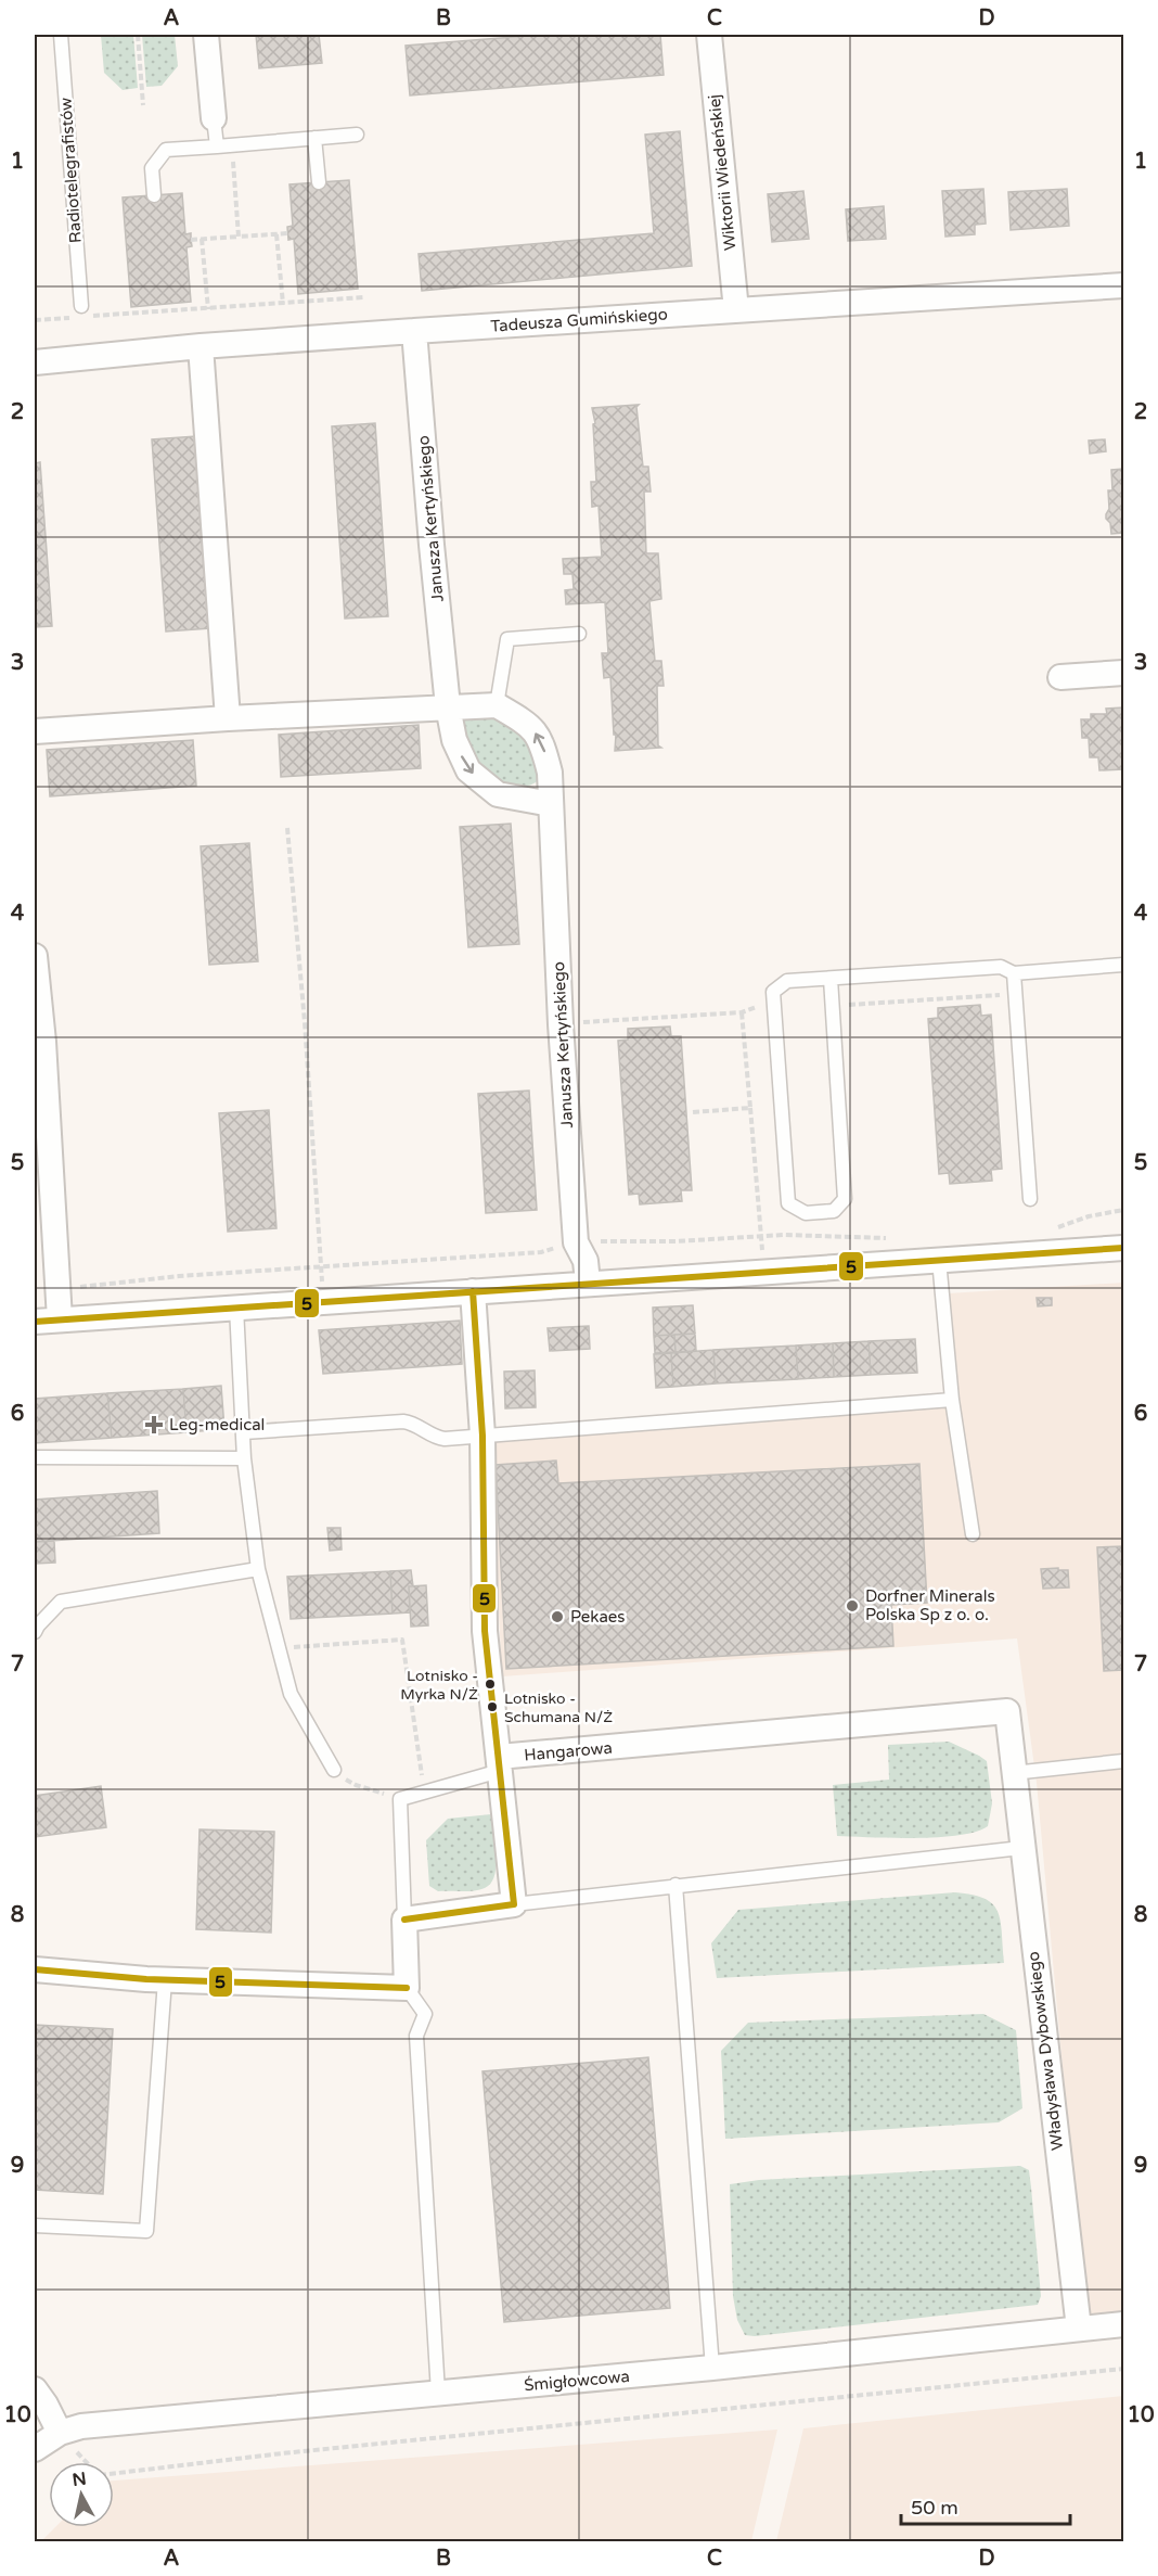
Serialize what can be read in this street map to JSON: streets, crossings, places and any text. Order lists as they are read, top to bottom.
{
  "streets": {
    "street": [
      "Wiktorii Wiedeńskiej",
      "Tadeusza Gumińskiego",
      "Janusza Kertyńskiego",
      "Hangarowa",
      "Władysława Dybowskiego",
      "Śmigłowcowa"
    ],
    "lane": ["Radiotelegrafistów"]
  },
  "crossings": [
    ["Wiktorii Wiedeńskiej", "Tadeusza Gumińskiego"],
    ["Tadeusza Gumińskiego", "Janusza Kertyńskiego"],
    ["Hangarowa", "Władysława Dybowskiego"],
    ["Władysława Dybowskiego", "Śmigłowcowa"]
  ],
  "places": {
    "health": ["Leg-medical"],
    "other": [
      "Dorfner Minerals Polska Sp z o. o.",
      "Pekaes",
      "Lotnisko - Myrka N/Ż",
      "Lotnisko - Schumana N/Ż"
    ]
  },
  "lines": ["transit line 5"],
  "scale_bar": "50 m",
  "north": "top",
  "grid": {
    "columns": [
      "A",
      "B",
      "C",
      "D"
    ],
    "rows": [
      "1",
      "2",
      "3",
      "4",
      "5",
      "6",
      "7",
      "8",
      "9",
      "10"
    ]
  }
}
